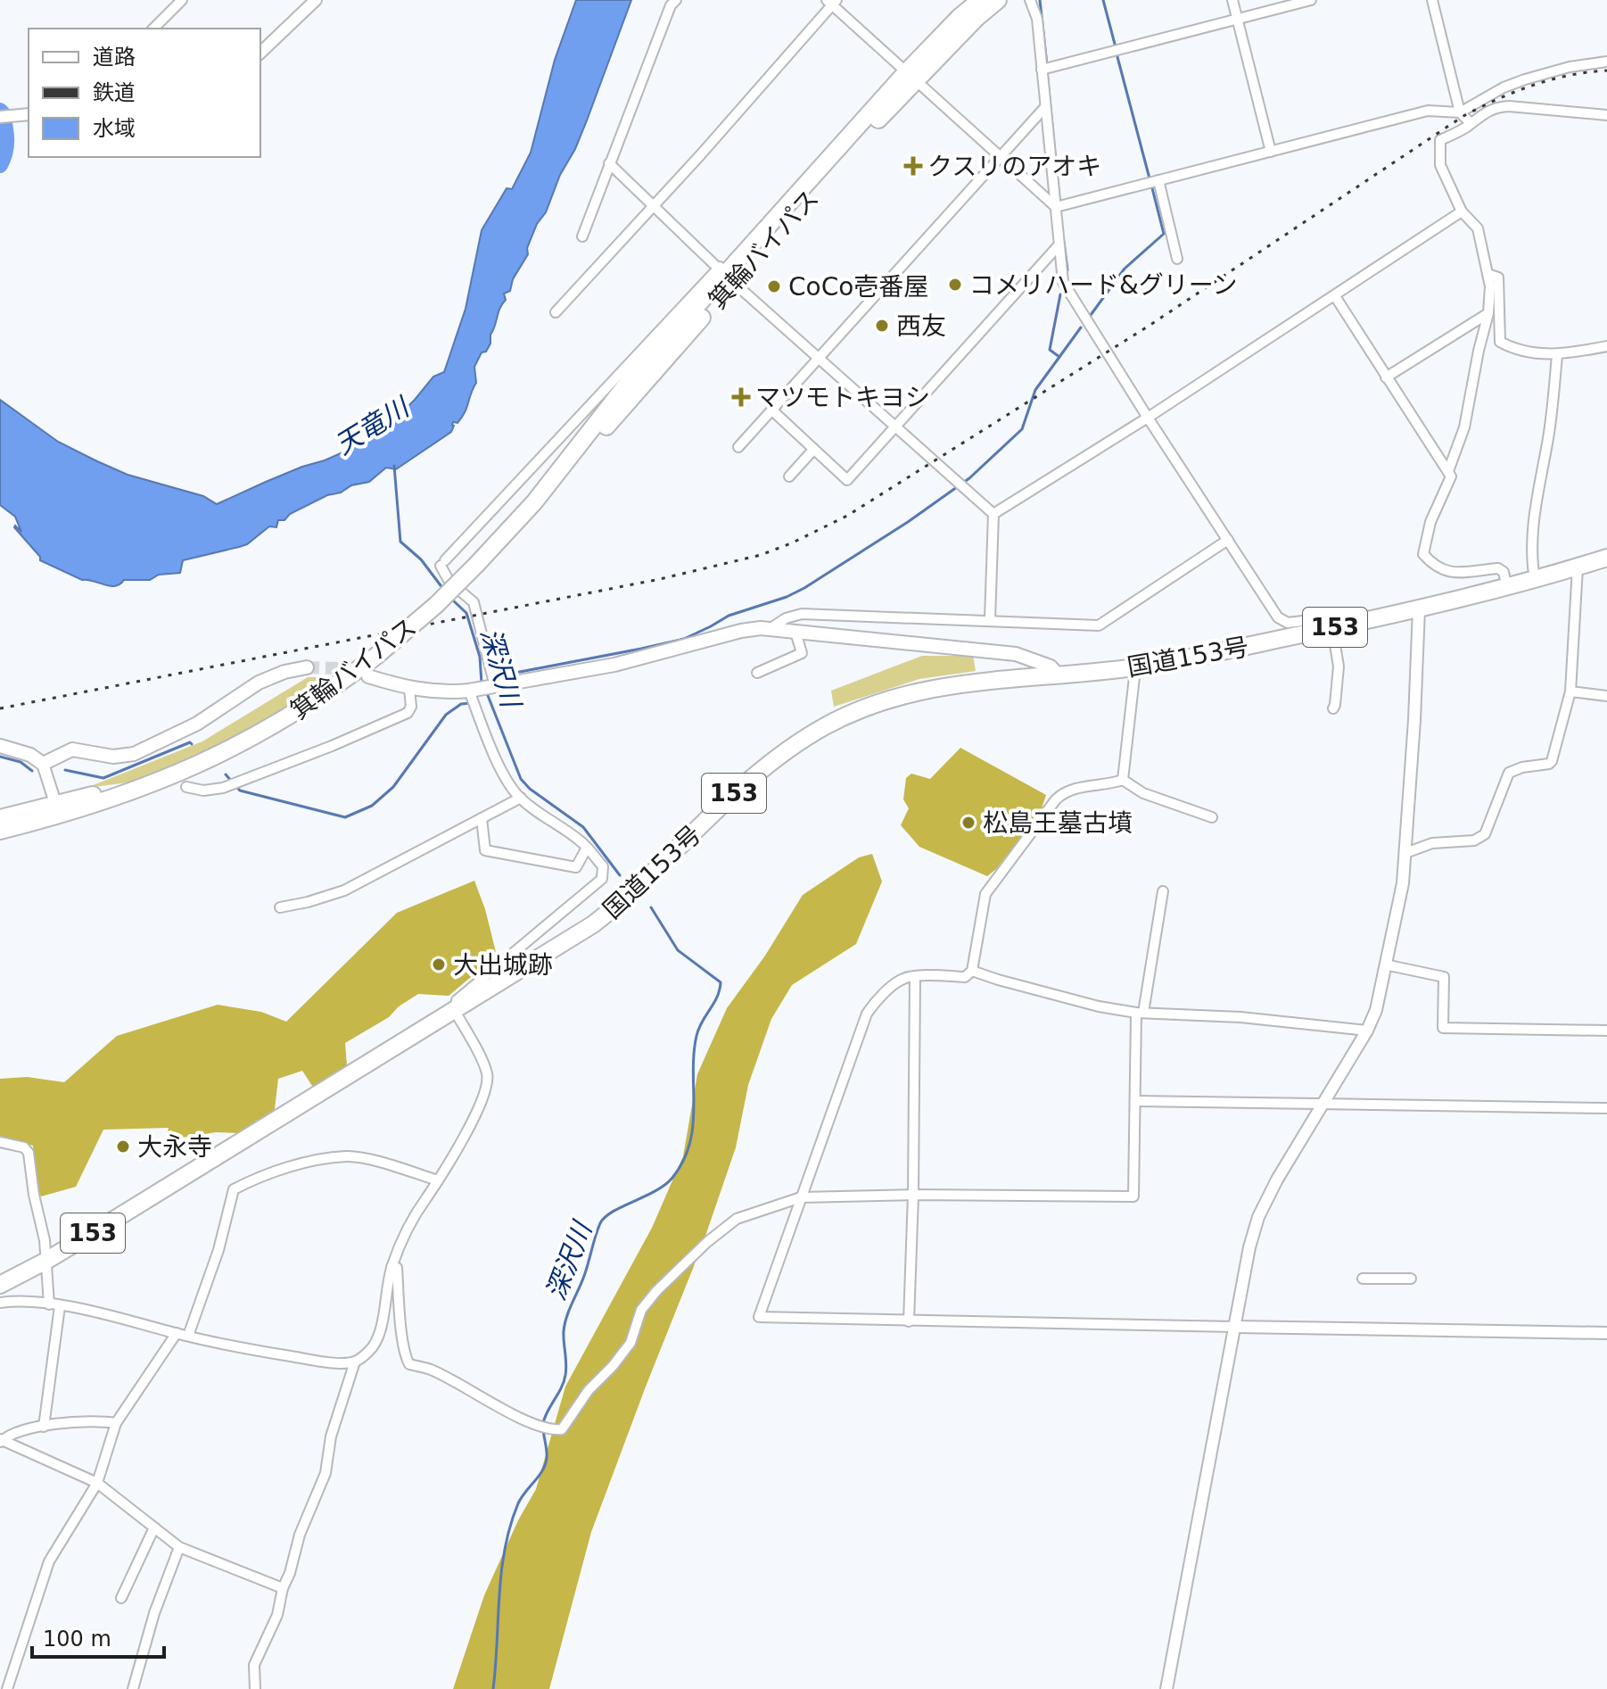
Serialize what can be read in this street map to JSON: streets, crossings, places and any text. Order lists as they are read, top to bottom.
{
  "streets": {
    "highway": ["箕輪バイパス", "153", "国道153号"]
  },
  "water": ["天竜川", "深沢川"],
  "places": {
    "health": ["クスリのアオキ", "マツモトキヨシ"],
    "other": [
      "コメリハード&グリーン",
      "CoCo壱番屋",
      "西友",
      "松島王墓古墳",
      "大出城跡",
      "大永寺"
    ]
  },
  "legend": ["道路", "鉄道", "水域"],
  "scale_bar": "100 m"
}
